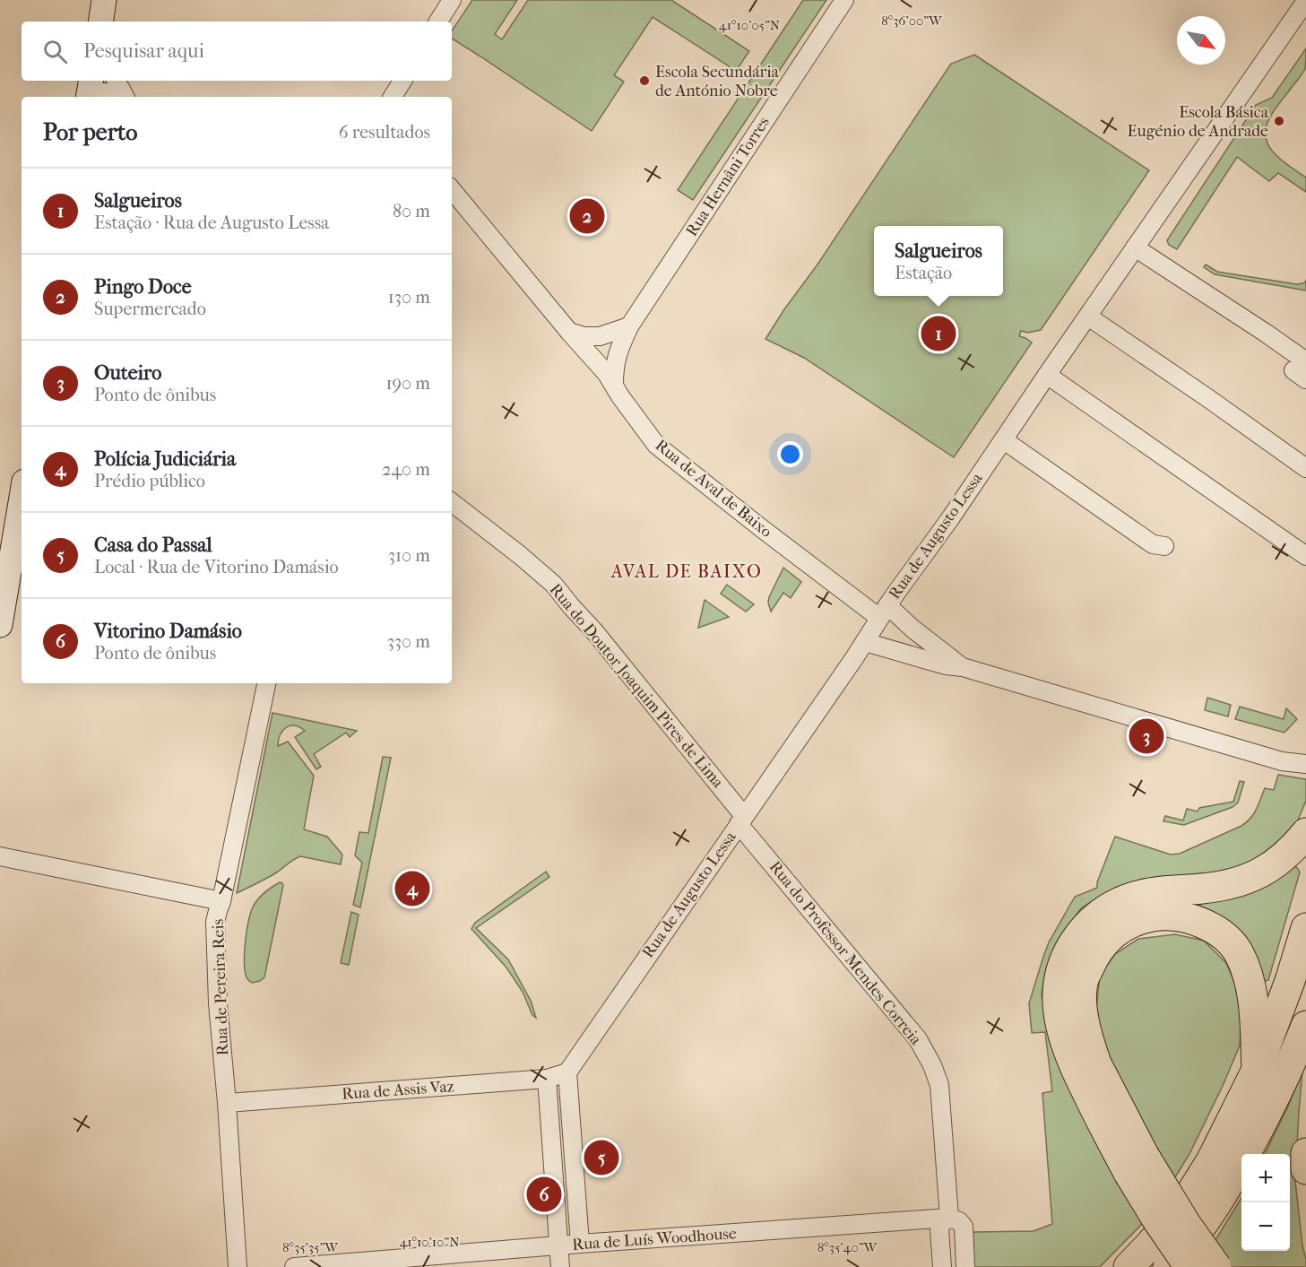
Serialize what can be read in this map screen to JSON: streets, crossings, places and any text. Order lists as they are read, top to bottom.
{
  "streets": {
    "street": [
      "Rua Hernâni Torres",
      "Rua de Aval de Baixo",
      "Rua de Augusto Lessa",
      "Rua do Doutor Joaquim Pires de Lima",
      "Rua do Professor Mendes Correia",
      "Rua de Pereira Reis",
      "Rua de Assis Vaz",
      "Rua de Luís Woodhouse"
    ]
  },
  "crossings": [
    ["Rua Hernâni Torres", "Rua de Aval de Baixo"],
    ["Rua de Aval de Baixo", "Rua de Augusto Lessa"],
    ["Rua de Augusto Lessa", "Rua do Doutor Joaquim Pires de Lima"],
    ["Rua de Augusto Lessa", "Rua do Professor Mendes Correia"],
    ["Rua de Augusto Lessa", "Rua de Assis Vaz"],
    ["Rua do Doutor Joaquim Pires de Lima", "Rua do Professor Mendes Correia"],
    ["Rua do Professor Mendes Correia", "Rua de Luís Woodhouse"],
    ["Rua de Pereira Reis", "Rua de Assis Vaz"]
  ],
  "districts": ["AVAL DE BAIXO"],
  "places": ["Escola Secundária de António Nobre", "Escola Básica Eugénio de Andrade"],
  "north": "bottom right",
  "page": {
    "search": "Pesquisar aqui",
    "heading": ["Por perto", "6 resultados"],
    "list": [
      {
        "mark": "1",
        "name": "Salgueiros",
        "note": "Estação · Rua de Augusto Lessa",
        "value": "80 m"
      },
      {
        "mark": "2",
        "name": "Pingo Doce",
        "note": "Supermercado",
        "value": "130 m"
      },
      {
        "mark": "3",
        "name": "Outeiro",
        "note": "Ponto de ônibus",
        "value": "190 m"
      },
      {
        "mark": "4",
        "name": "Polícia Judiciária",
        "note": "Prédio público",
        "value": "240 m"
      },
      {
        "mark": "5",
        "name": "Casa do Passal",
        "note": "Local · Rua de Vitorino Damásio",
        "value": "310 m"
      },
      {
        "mark": "6",
        "name": "Vitorino Damásio",
        "note": "Ponto de ônibus",
        "value": "330 m"
      }
    ],
    "pins": [
      "2",
      "1",
      "3",
      "4",
      "5",
      "6"
    ],
    "popup": ["Salgueiros", "Estação"],
    "map_buttons": ["+", "−"]
  },
  "coordinates": [
    "8°36'00\"W",
    "41°10'05\"N",
    "41°10'10\"N",
    "8°35'35\"W",
    "8°35'40\"W"
  ]
}
